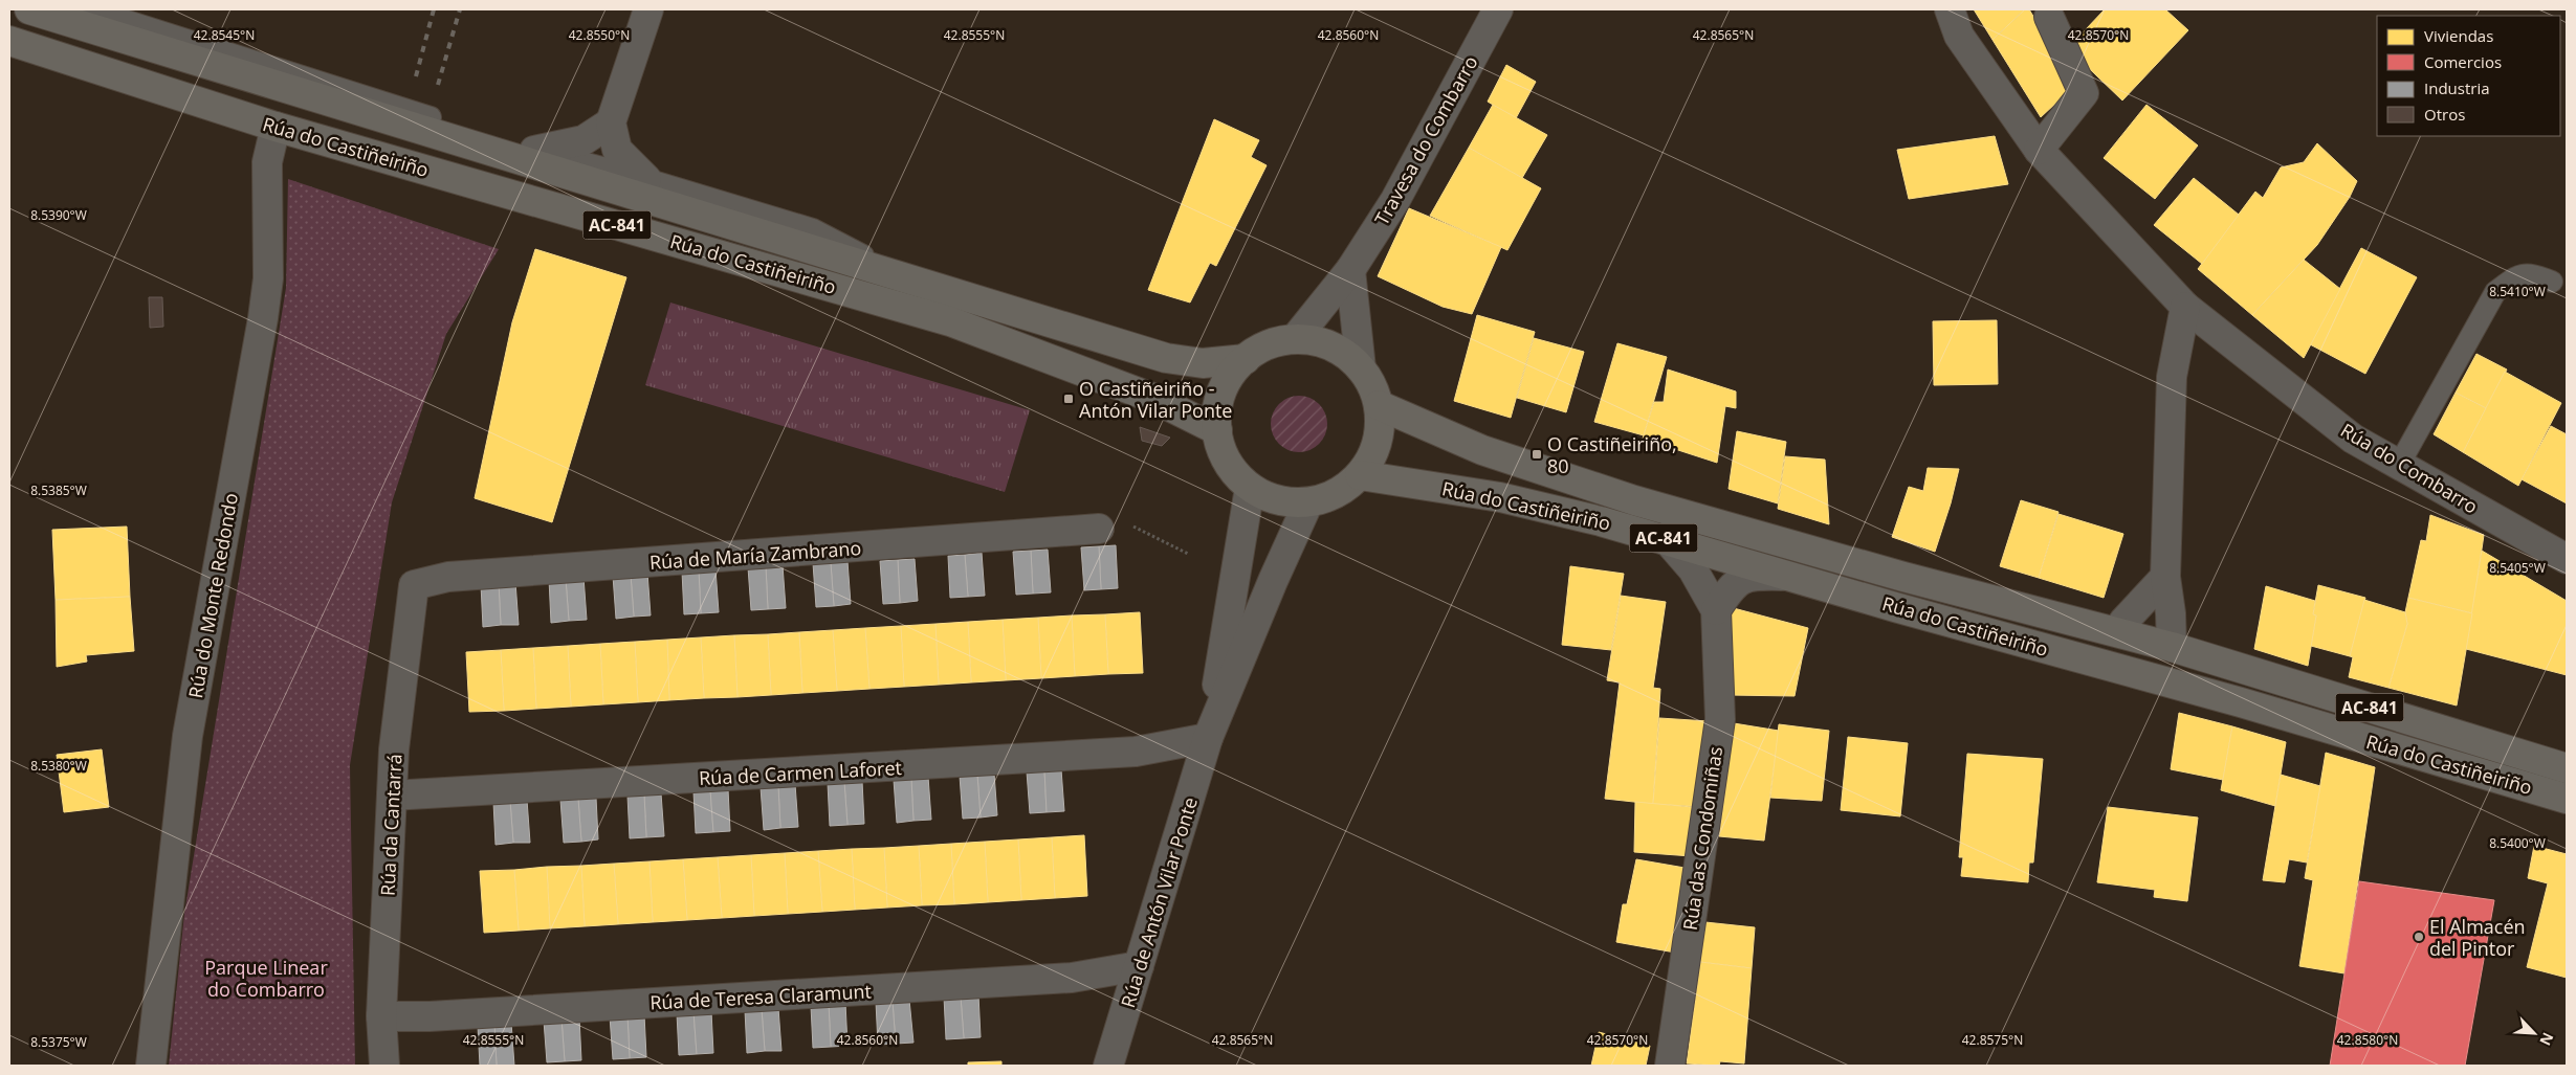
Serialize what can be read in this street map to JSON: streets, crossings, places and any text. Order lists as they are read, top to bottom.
{
  "streets": {
    "main road": ["Rúa do Castiñeiriño", "AC-841"],
    "street": [
      "Travesa do Combarro",
      "Rúa do Combarro",
      "Rúa de María Zambrano",
      "Rúa do Monte Redondo",
      "Rúa de Carmen Laforet",
      "Rúa da Cantarrá",
      "Rúa das Condomiñas",
      "Rúa de Antón Vilar Ponte",
      "Rúa de Teresa Claramunt"
    ]
  },
  "crossings": [
    ["Travesa do Combarro", "Rúa do Castiñeiriño"],
    ["Travesa do Combarro", "Rúa de Antón Vilar Ponte"],
    ["Rúa do Castiñeiriño", "Rúa do Monte Redondo"],
    ["Rúa do Castiñeiriño", "Rúa das Condomiñas"],
    ["Rúa do Castiñeiriño", "Rúa de Antón Vilar Ponte"],
    ["Rúa de María Zambrano", "Rúa da Cantarrá"],
    ["Rúa de Carmen Laforet", "Rúa da Cantarrá"],
    ["Rúa de Carmen Laforet", "Rúa de Antón Vilar Ponte"],
    ["Rúa da Cantarrá", "Rúa de Teresa Claramunt"],
    ["Rúa de Antón Vilar Ponte", "Rúa de Teresa Claramunt"]
  ],
  "parks": ["Parque Linear do Combarro"],
  "places": {
    "transit": ["O Castiñeiriño - Antón Vilar Ponte", "O Castiñeiriño, 80"],
    "other": ["El Almacén del Pintor"]
  },
  "legend": [
    "Viviendas",
    "Comercios",
    "Industria",
    "Otros"
  ],
  "north": "bottom right",
  "coordinates": [
    "42.8545°N",
    "42.8550°N",
    "42.8555°N",
    "42.8565°N",
    "42.8570°N",
    "42.8560°N",
    "8.5390°W",
    "8.5410°W",
    "8.5385°W",
    "8.5405°W",
    "8.5380°W",
    "8.5400°W",
    "42.8575°N",
    "42.8580°N",
    "8.5375°W"
  ]
}
